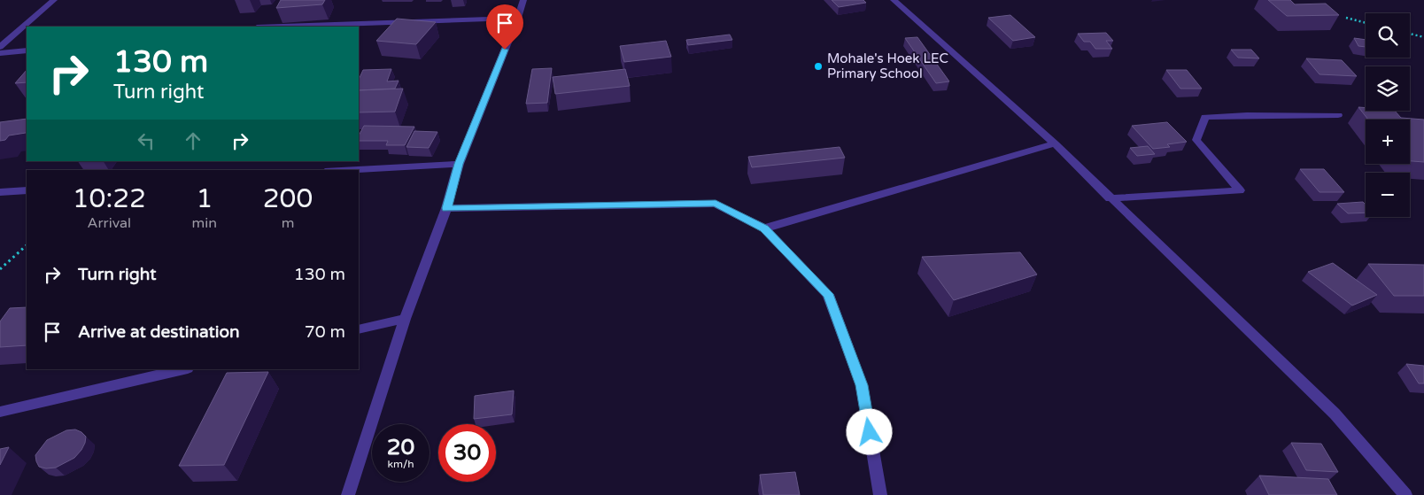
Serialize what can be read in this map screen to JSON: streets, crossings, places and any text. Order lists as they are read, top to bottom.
{
  "places": ["Mohale's Hoek LEC Primary School"],
  "page": {
    "map_buttons": ["+", "−"],
    "turn": ["130 m", "Turn right"],
    "eta": [
      "10:22",
      "Arrival",
      "1",
      "min",
      "200",
      "m"
    ],
    "list": [
      {
        "name": "Turn right",
        "value": "130 m"
      },
      {
        "name": "Arrive at destination",
        "value": "70 m"
      }
    ],
    "speed": "20 km/h",
    "limit": "30"
  }
}
